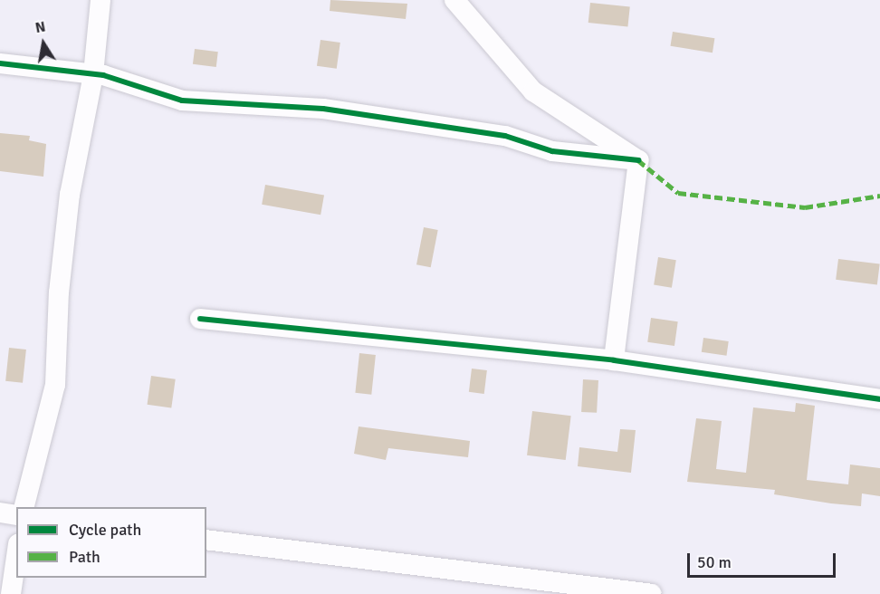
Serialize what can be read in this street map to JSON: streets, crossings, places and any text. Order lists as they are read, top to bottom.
{
  "legend": ["Cycle path", "Path"],
  "scale_bar": "50 m",
  "north": "top"
}
